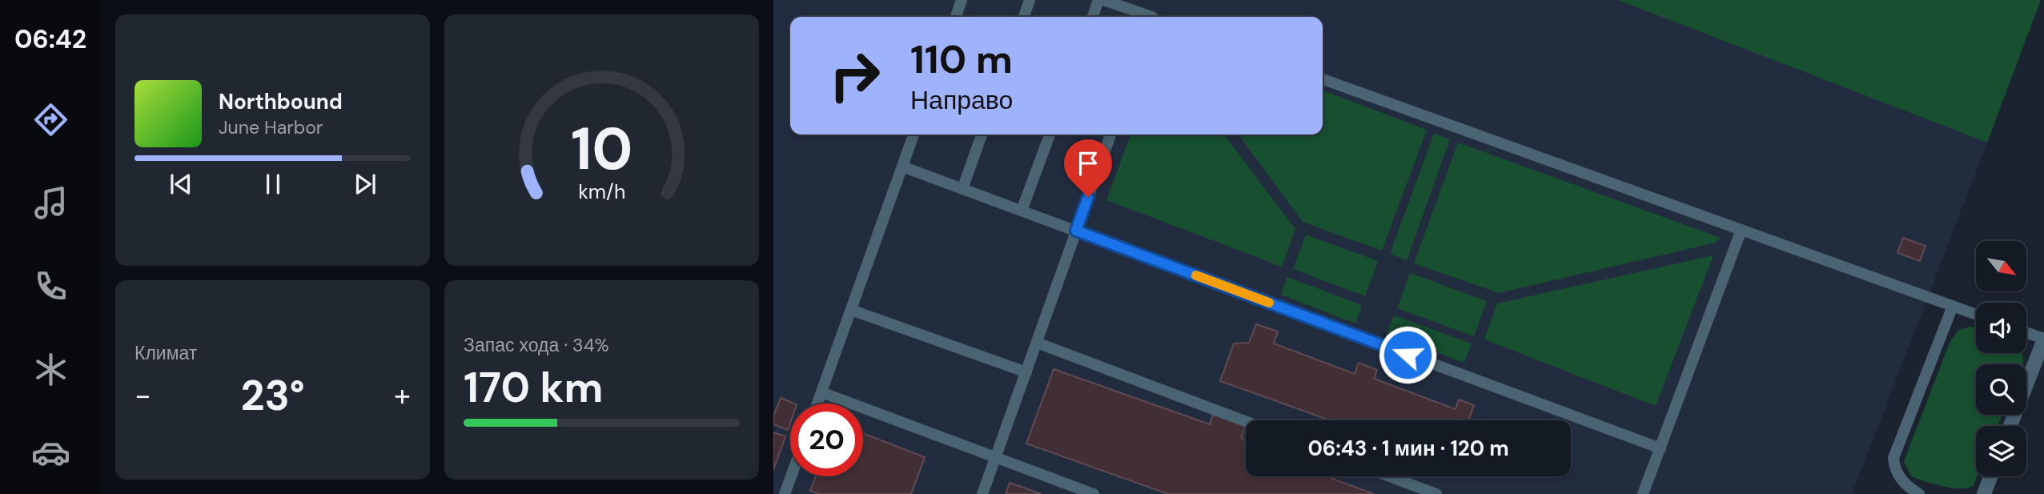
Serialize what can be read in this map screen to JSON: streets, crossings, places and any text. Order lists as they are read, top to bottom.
{
  "north": "bottom right",
  "page": {
    "tabs": "06:42",
    "turn": ["110 m", "Направо"],
    "song": ["Northbound", "June Harbor"],
    "tile": [
      "Климат",
      ["Запас хода · 34%", "170 km"]
    ],
    "heat": ["−", "23°", "+"],
    "limit": "20",
    "trip": "06:43 · 1 мин · 120 m",
    "gauge": ["10", "km/h"]
  }
}
